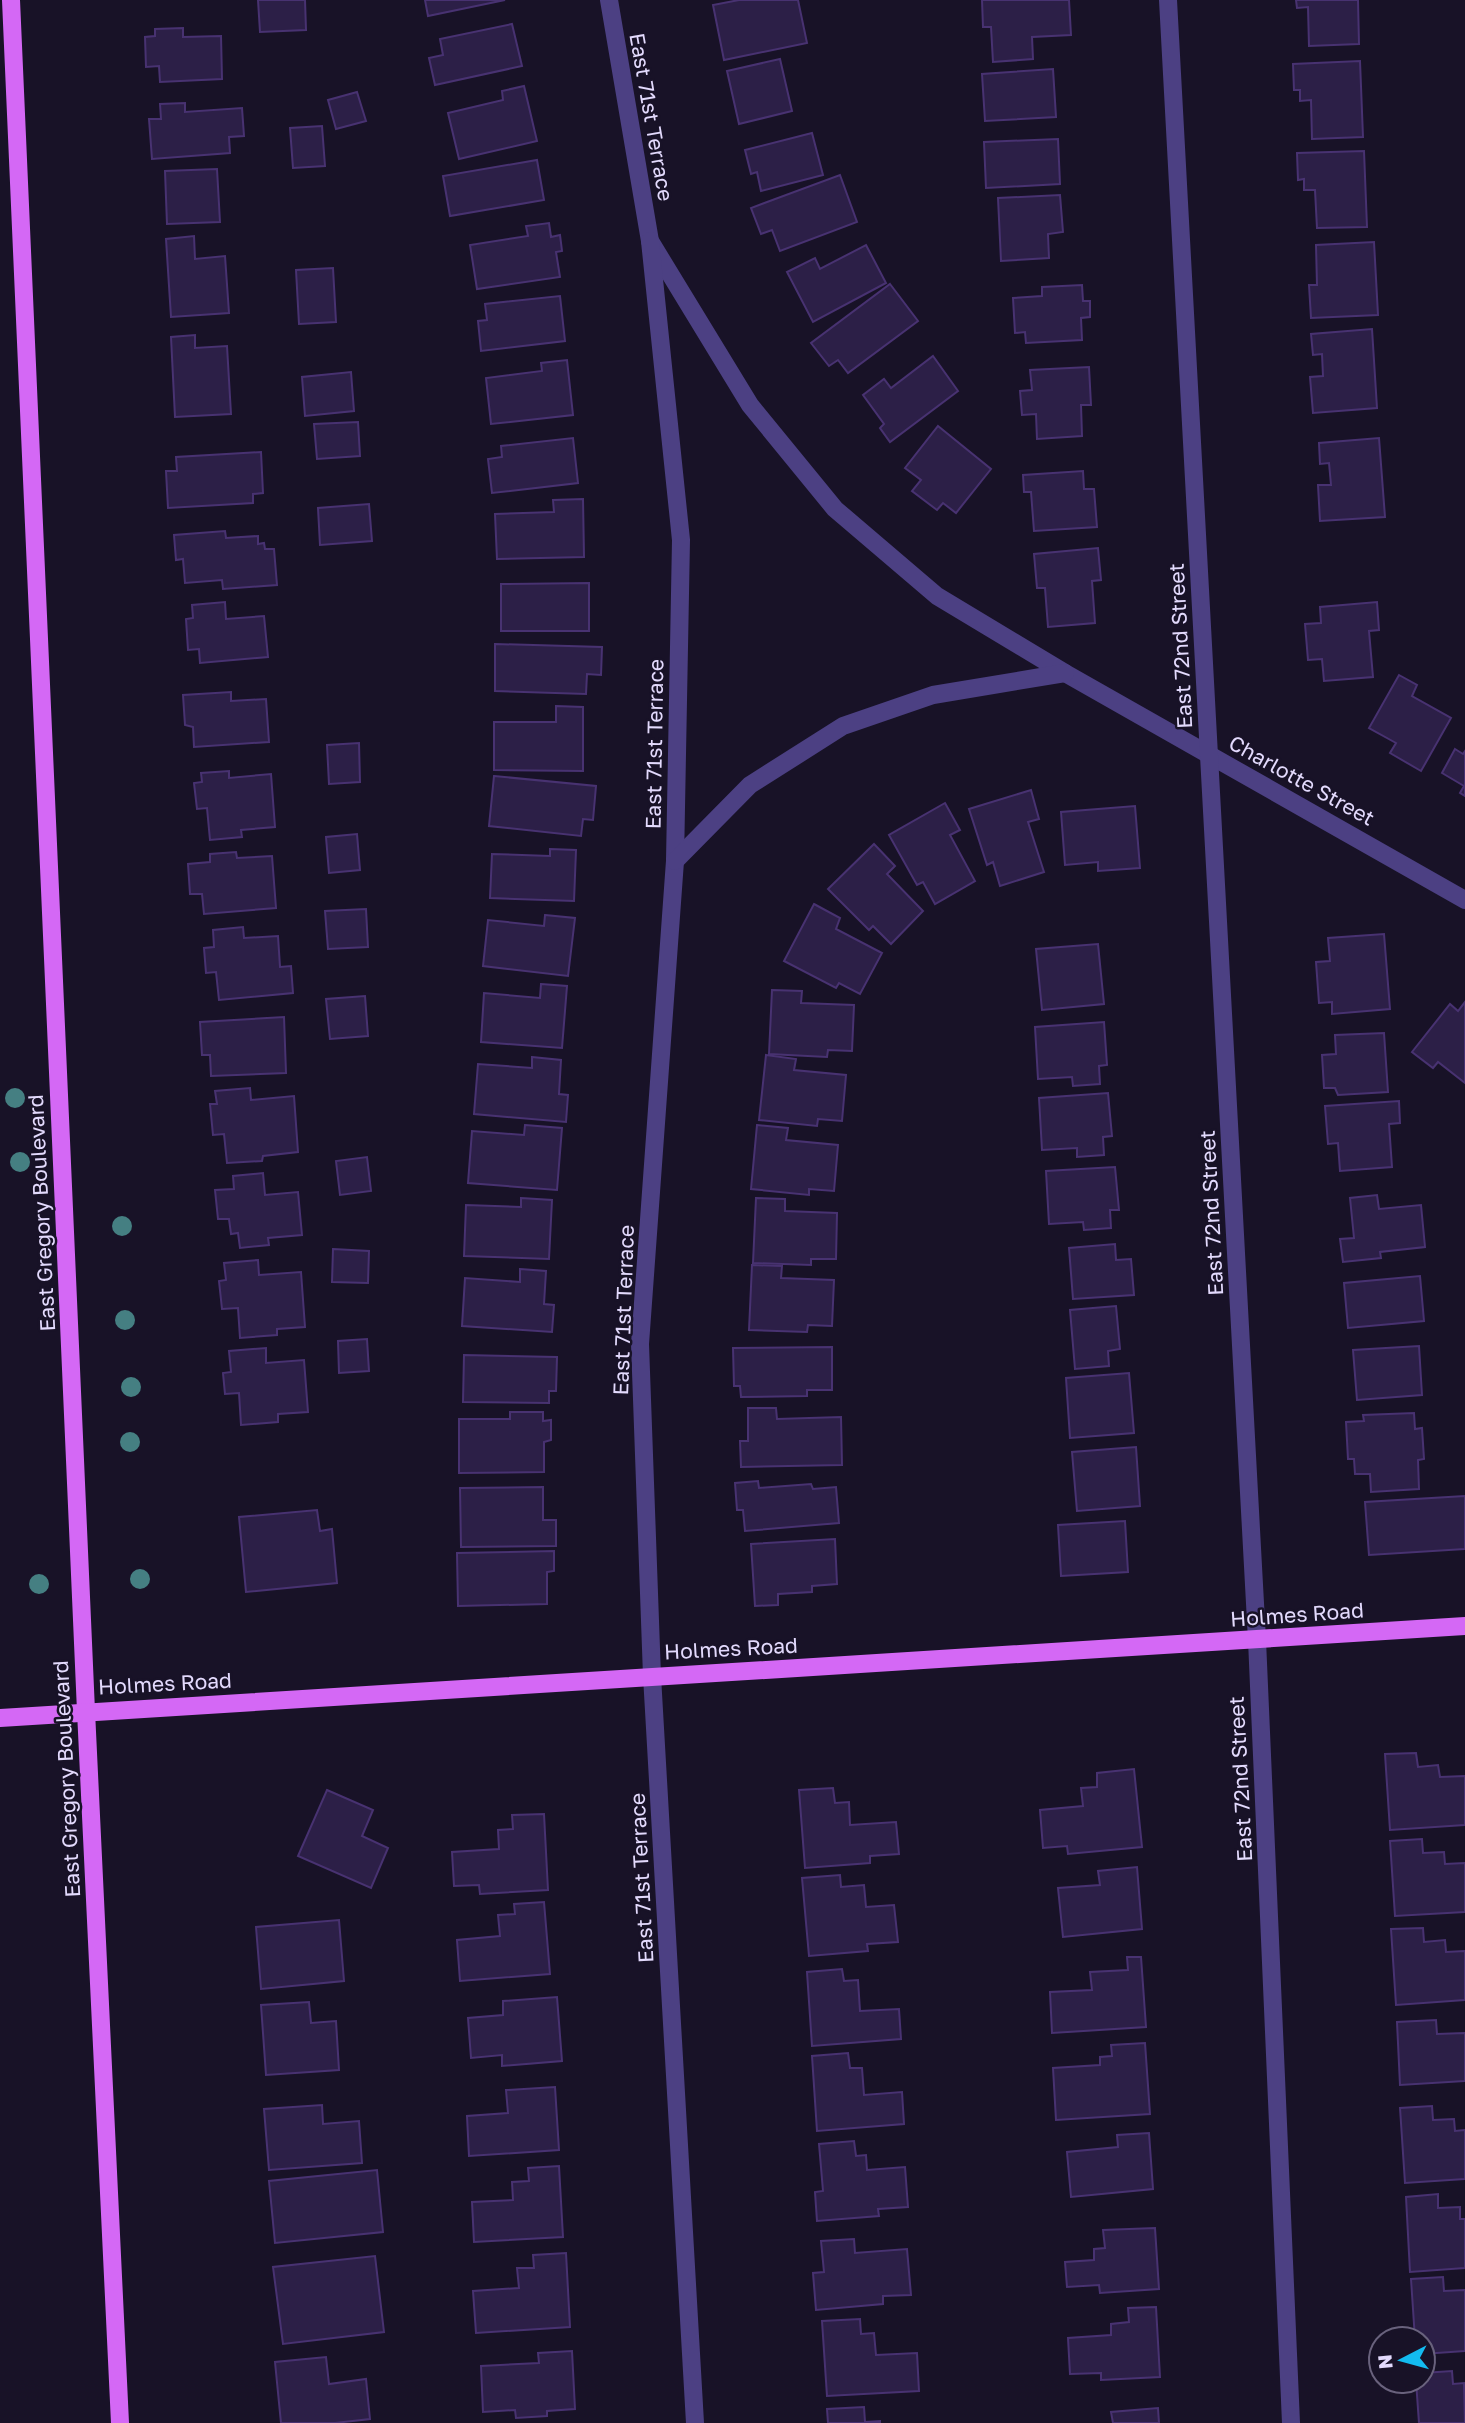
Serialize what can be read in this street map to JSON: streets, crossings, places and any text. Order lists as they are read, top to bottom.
{
  "streets": {
    "main road": ["East Gregory Boulevard", "Holmes Road"],
    "street": ["East 71st Terrace", "East 72nd Street", "Charlotte Street"]
  },
  "crossings": [
    ["East 71st Terrace", "Charlotte Street"],
    ["East 71st Terrace", "Holmes Road"],
    ["East 72nd Street", "Charlotte Street"],
    ["East 72nd Street", "Holmes Road"],
    ["East Gregory Boulevard", "Holmes Road"]
  ],
  "north": "left"
}
